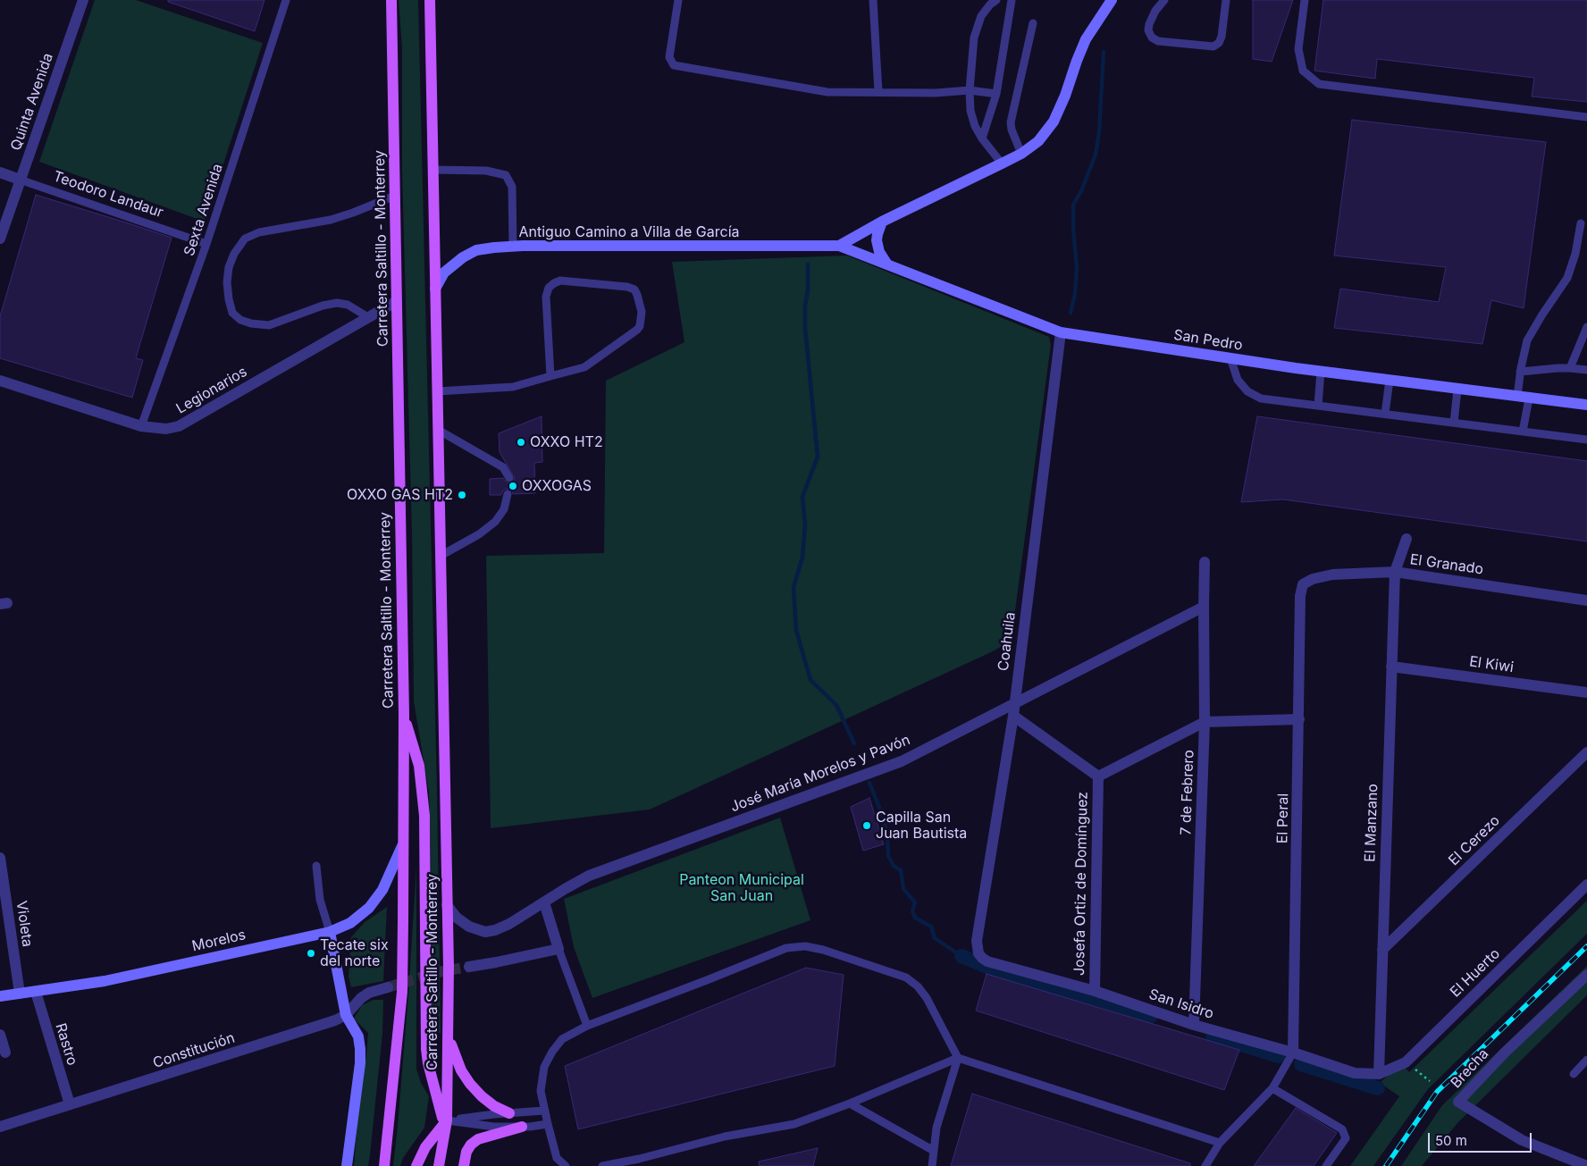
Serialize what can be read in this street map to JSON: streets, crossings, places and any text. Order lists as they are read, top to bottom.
{
  "streets": {
    "main road": [
      "Antiguo Camino a Villa de García",
      "Carretera Saltillo - Monterrey",
      "San Pedro",
      "Morelos"
    ],
    "street": [
      "Quinta Avenida",
      "Teodoro Landaur",
      "Legionarios",
      "El Granado",
      "Coahuila",
      "El Kiwi",
      "José María Morelos y Pavón",
      "7 de Febrero",
      "El Peral",
      "El Manzano",
      "El Cerezo",
      "Josefa Ortiz de Domínguez",
      "Violeta",
      "El Huerto",
      "San Isidro",
      "Rastro",
      "Constitución",
      "Brecha"
    ],
    "lane": ["Sexta Avenida"]
  },
  "crossings": [
    ["Quinta Avenida", "Teodoro Landaur"],
    ["Teodoro Landaur", "Sexta Avenida"],
    ["Sexta Avenida", "Legionarios"],
    ["Antiguo Camino a Villa de García", "Carretera Saltillo - Monterrey"],
    ["Antiguo Camino a Villa de García", "San Pedro"],
    ["Carretera Saltillo - Monterrey", "Legionarios"],
    ["Carretera Saltillo - Monterrey", "José María Morelos y Pavón"],
    ["Carretera Saltillo - Monterrey", "Morelos"],
    ["San Pedro", "Coahuila"],
    ["El Granado", "El Peral"],
    ["El Granado", "El Manzano"],
    ["Coahuila", "José María Morelos y Pavón"],
    ["Coahuila", "San Isidro"],
    ["El Kiwi", "El Manzano"],
    ["José María Morelos y Pavón", "7 de Febrero"],
    ["7 de Febrero", "Josefa Ortiz de Domínguez"],
    ["7 de Febrero", "San Isidro"],
    ["El Peral", "Josefa Ortiz de Domínguez"],
    ["El Peral", "San Isidro"],
    ["El Manzano", "El Cerezo"],
    ["El Manzano", "El Huerto"],
    ["El Manzano", "San Isidro"],
    ["Josefa Ortiz de Domínguez", "San Isidro"],
    ["Violeta", "Morelos"],
    ["Morelos", "Rastro"],
    ["El Huerto", "San Isidro"],
    ["Rastro", "Constitución"]
  ],
  "parks": ["Panteon Municipal San Juan"],
  "places": [
    "OXXO HT2",
    "OXXOGAS",
    "OXXO GAS HT2",
    "Capilla San Juan Bautista",
    "Tecate six del norte"
  ],
  "scale_bar": "50 m"
}
